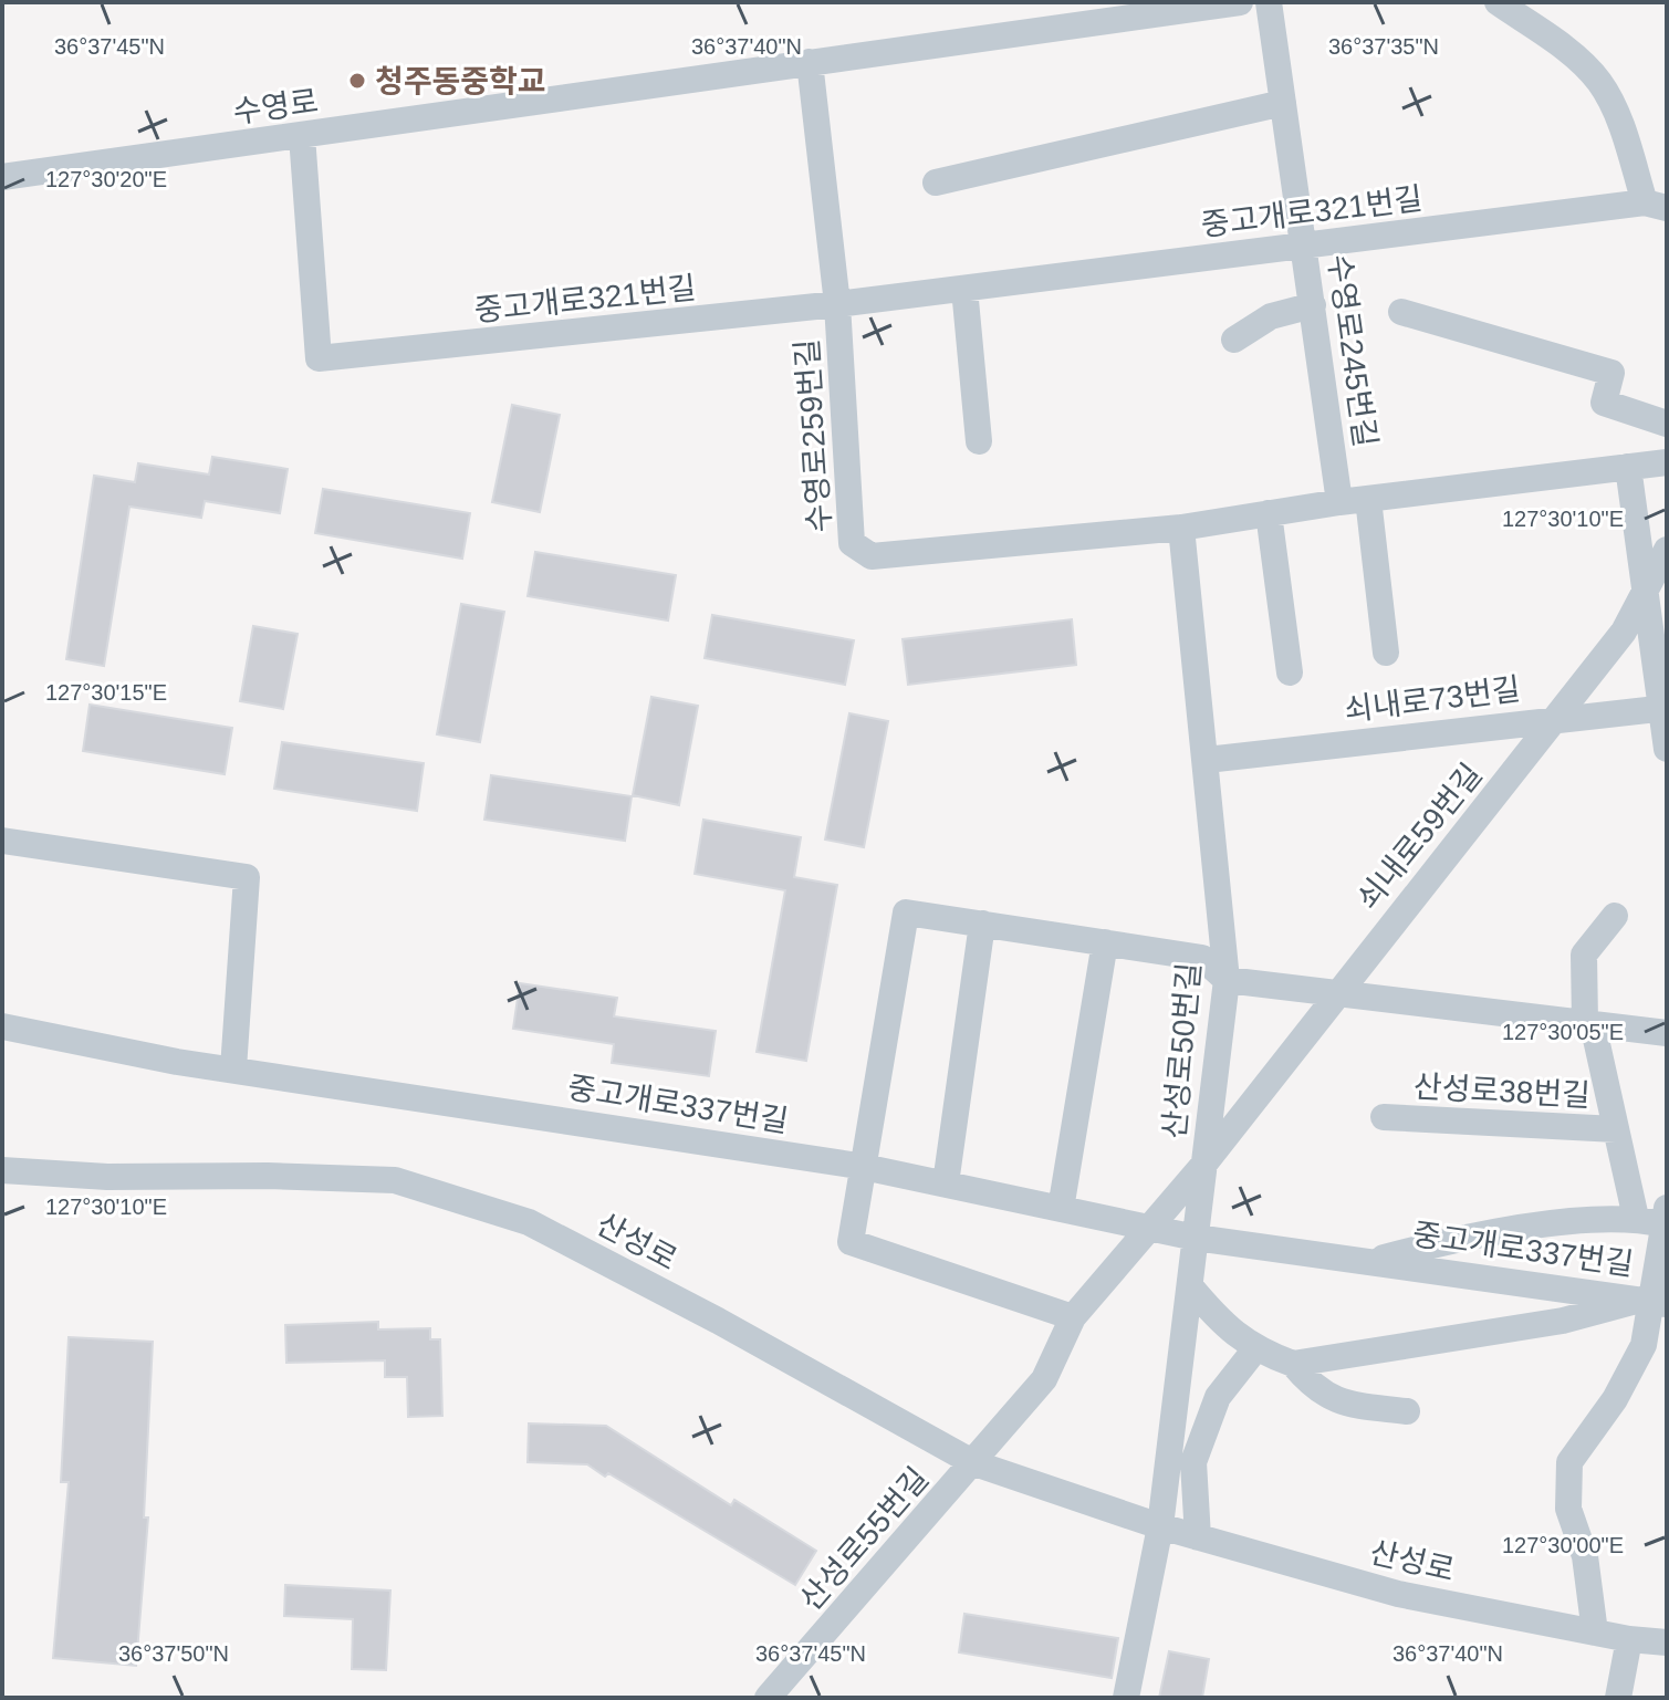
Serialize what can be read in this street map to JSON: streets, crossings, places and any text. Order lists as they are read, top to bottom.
{
  "streets": {
    "street": [
      "수영로",
      "중고개로321번길",
      "수영로245번길",
      "수영로259번길",
      "쇠내로73번길",
      "쇠내로59번길",
      "산성로50번길",
      "산성로38번길",
      "중고개로337번길",
      "산성로",
      "산성로55번길"
    ]
  },
  "crossings": [
    ["수영로", "중고개로321번길"],
    ["수영로", "수영로259번길"],
    ["중고개로321번길", "수영로245번길"],
    ["중고개로321번길", "수영로259번길"],
    ["수영로245번길", "수영로259번길"],
    ["수영로259번길", "산성로50번길"],
    ["쇠내로73번길", "쇠내로59번길"],
    ["쇠내로73번길", "산성로50번길"],
    ["쇠내로59번길", "산성로50번길"],
    ["쇠내로59번길", "중고개로337번길"],
    ["쇠내로59번길", "산성로55번길"],
    ["산성로50번길", "중고개로337번길"],
    ["산성로50번길", "산성로"],
    ["산성로38번길", "중고개로337번길"],
    ["산성로", "산성로55번길"]
  ],
  "places": ["청주동중학교"],
  "coordinates": [
    "36°37'45\"N",
    "36°37'40\"N",
    "36°37'35\"N",
    "127°30'20\"E",
    "127°30'10\"E",
    "127°30'15\"E",
    "127°30'05\"E",
    "127°30'00\"E",
    "36°37'50\"N"
  ]
}
